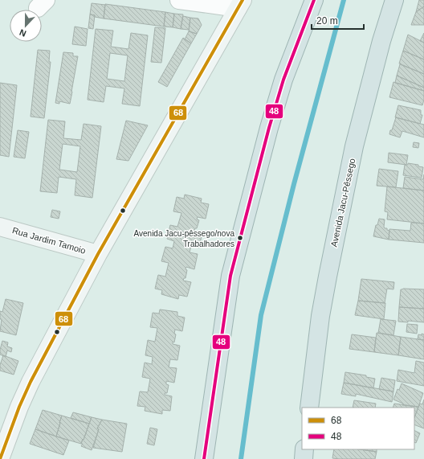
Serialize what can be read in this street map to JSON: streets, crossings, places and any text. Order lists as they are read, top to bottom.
{
  "streets": {
    "highway": ["Avenida Jacu-Pêssego"],
    "main road": ["Rua Jardim Tamoio"]
  },
  "places": ["Avenida Jacu-pêssego/nova Trabalhadores"],
  "lines": ["transit line 68", "transit line 48"],
  "legend": ["68", "48"],
  "scale_bar": "20 m",
  "north": "bottom"
}
